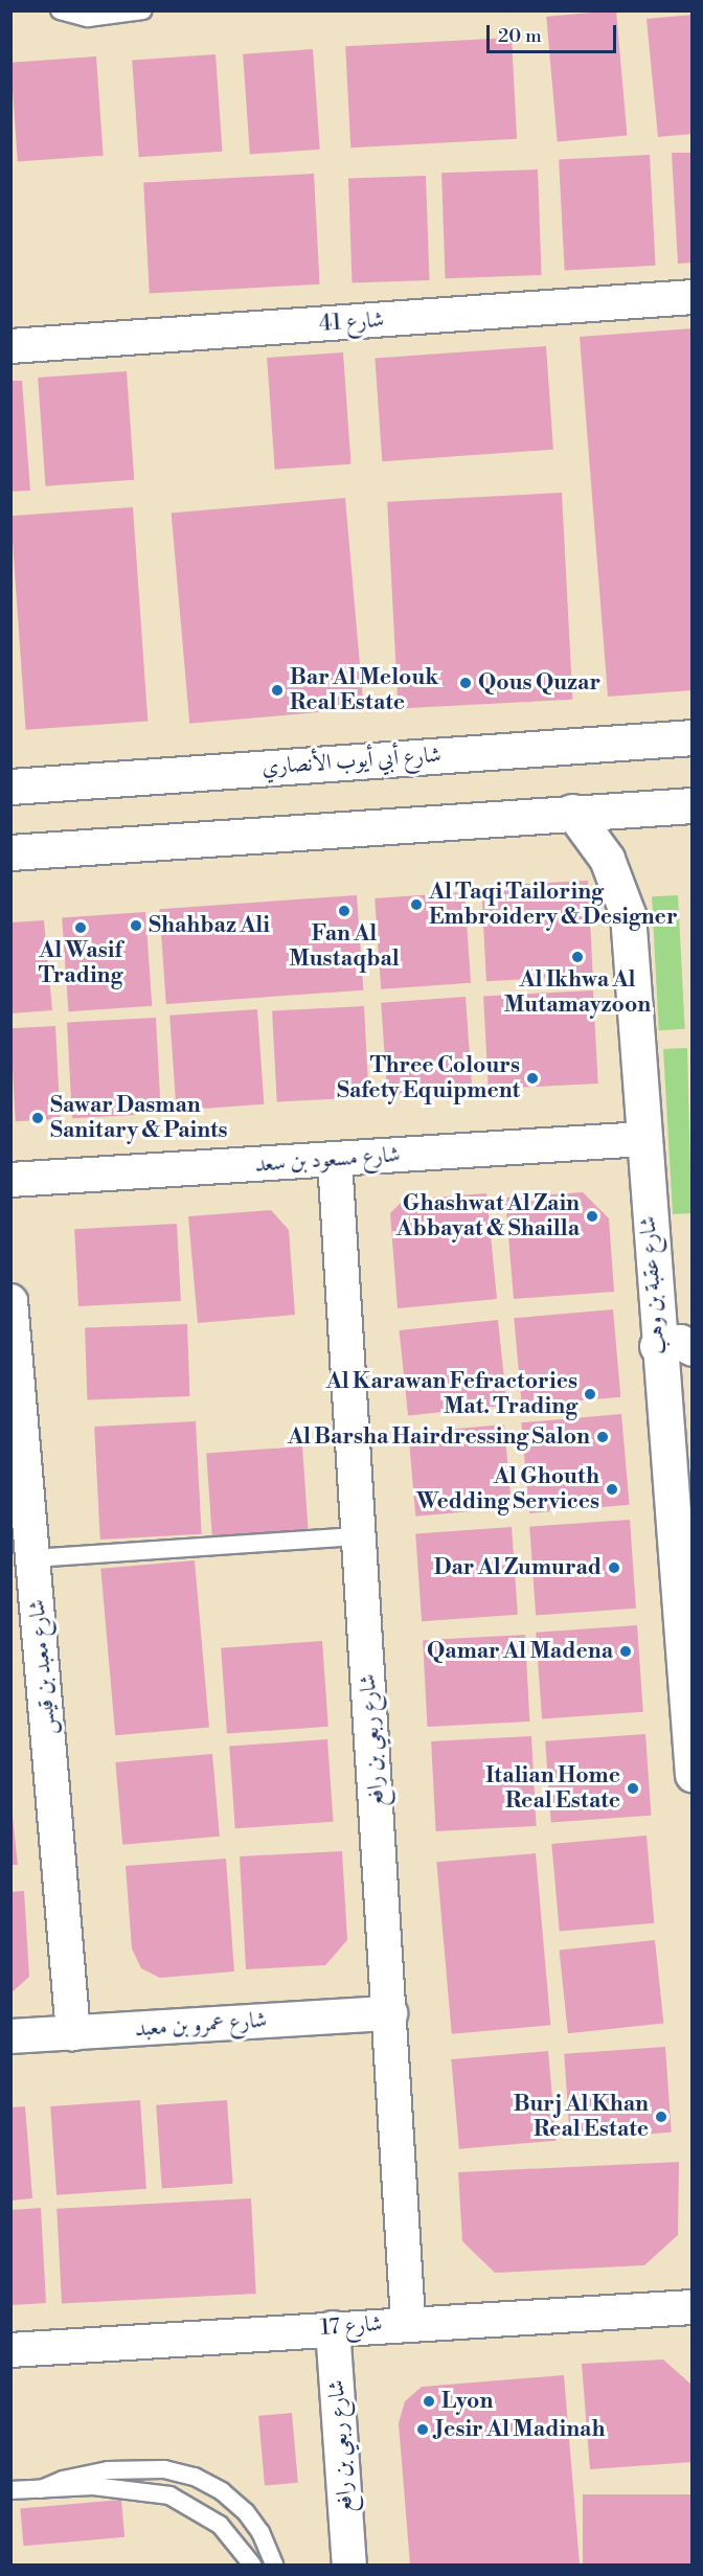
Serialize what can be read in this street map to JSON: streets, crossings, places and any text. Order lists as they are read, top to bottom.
{
  "streets": {
    "street": [
      "شارع 41",
      "شارع أبي أيوب الأنصاري",
      "شارع مسعود بن سعد",
      "شارع عقبة بن وهب",
      "شارع معبد بن قيس",
      "شارع ربعي بن رافع",
      "شارع عمرو بن معبد",
      "شارع 17"
    ]
  },
  "crossings": [
    ["شارع مسعود بن سعد", "شارع عقبة بن وهب"],
    ["شارع مسعود بن سعد", "شارع ربعي بن رافع"],
    ["شارع معبد بن قيس", "شارع عمرو بن معبد"],
    ["شارع ربعي بن رافع", "شارع عمرو بن معبد"],
    ["شارع ربعي بن رافع", "شارع 17"]
  ],
  "places": [
    "Qous Quzar",
    "Bar Al Melouk Real Estate",
    "Al Taqi Tailoring Embroidery & Designer",
    "Fan Al Mustaqbal",
    "Shahbaz Ali",
    "Al Wasif Trading",
    "Al Ikhwa Al Mutamayzoon",
    "Three Colours Safety Equipment",
    "Sawar Dasman Sanitary & Paints",
    "Ghashwat Al Zain Abbayat & Shailla",
    "Al Karawan Fefractories Mat. Trading",
    "Al Barsha Hairdressing Salon",
    "Al Ghouth Wedding Services",
    "Dar Al Zumurad",
    "Qamar Al Madena",
    "Italian Home Real Estate",
    "Burj Al Khan Real Estate",
    "Lyon",
    "Jesir Al Madinah"
  ],
  "scale_bar": "20 m"
}
